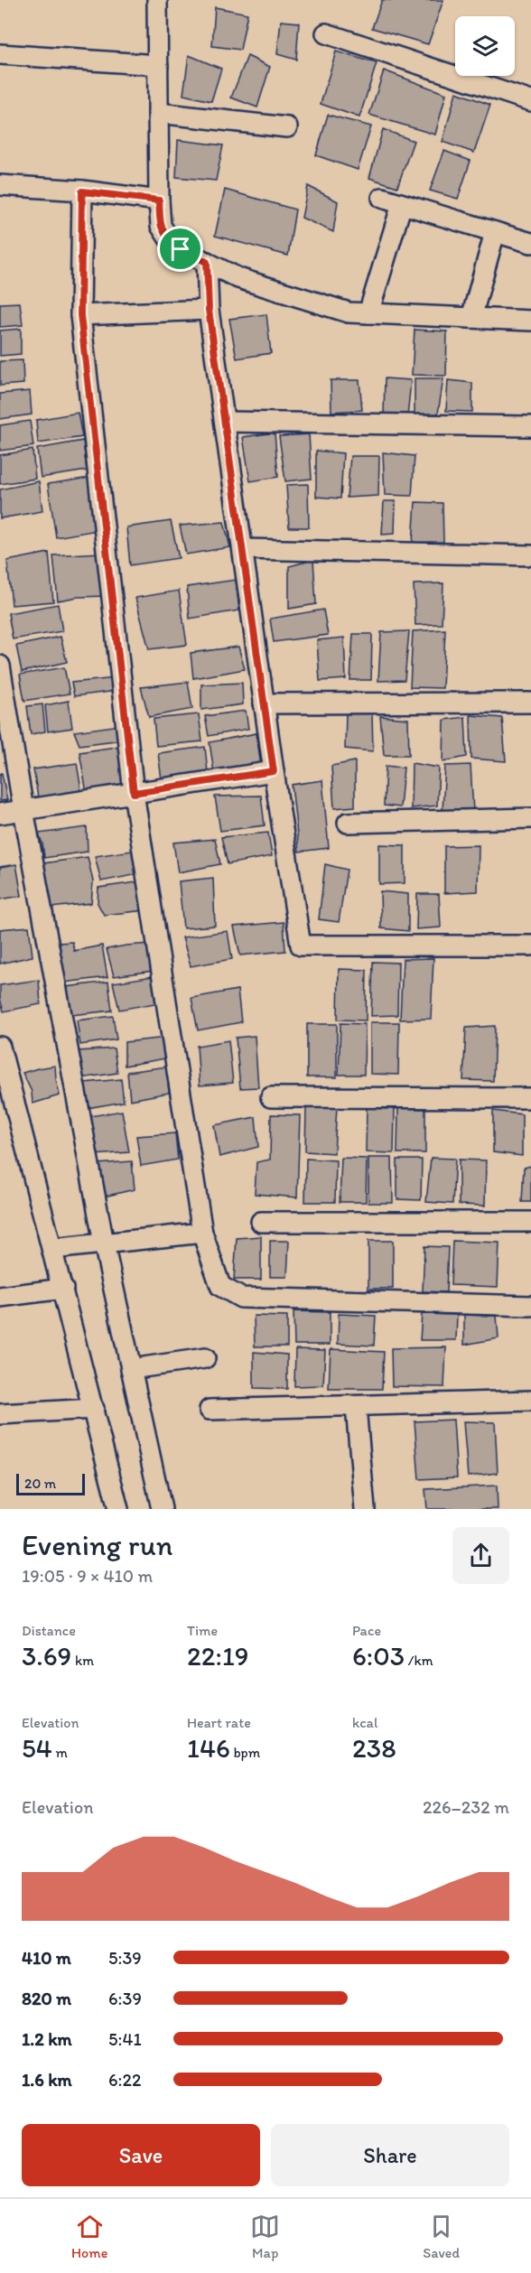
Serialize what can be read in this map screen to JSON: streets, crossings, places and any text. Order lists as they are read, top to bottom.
{
  "scale_bar": "20 m",
  "page": {
    "scale": "20 m",
    "heading": ["Evening run", "19:05 · 9 × 410 m"],
    "stats": [
      ["Distance", "3.69 km"],
      ["Time", "22:19"],
      ["Pace", "6:03 /km"],
      ["Elevation", "54 m"],
      ["Heart rate", "146 bpm"],
      ["kcal", "238"]
    ],
    "chart": ["Elevation", "226–232 m"],
    "list": [
      {
        "name": "410 m",
        "note": "5:39"
      },
      {
        "name": "820 m",
        "note": "6:39"
      },
      {
        "name": "1.2 km",
        "note": "5:41"
      },
      {
        "name": "1.6 km",
        "note": "6:22"
      }
    ],
    "buttons": ["Save", "Share"],
    "tabs": ["Home", "Map", "Saved"]
  }
}
